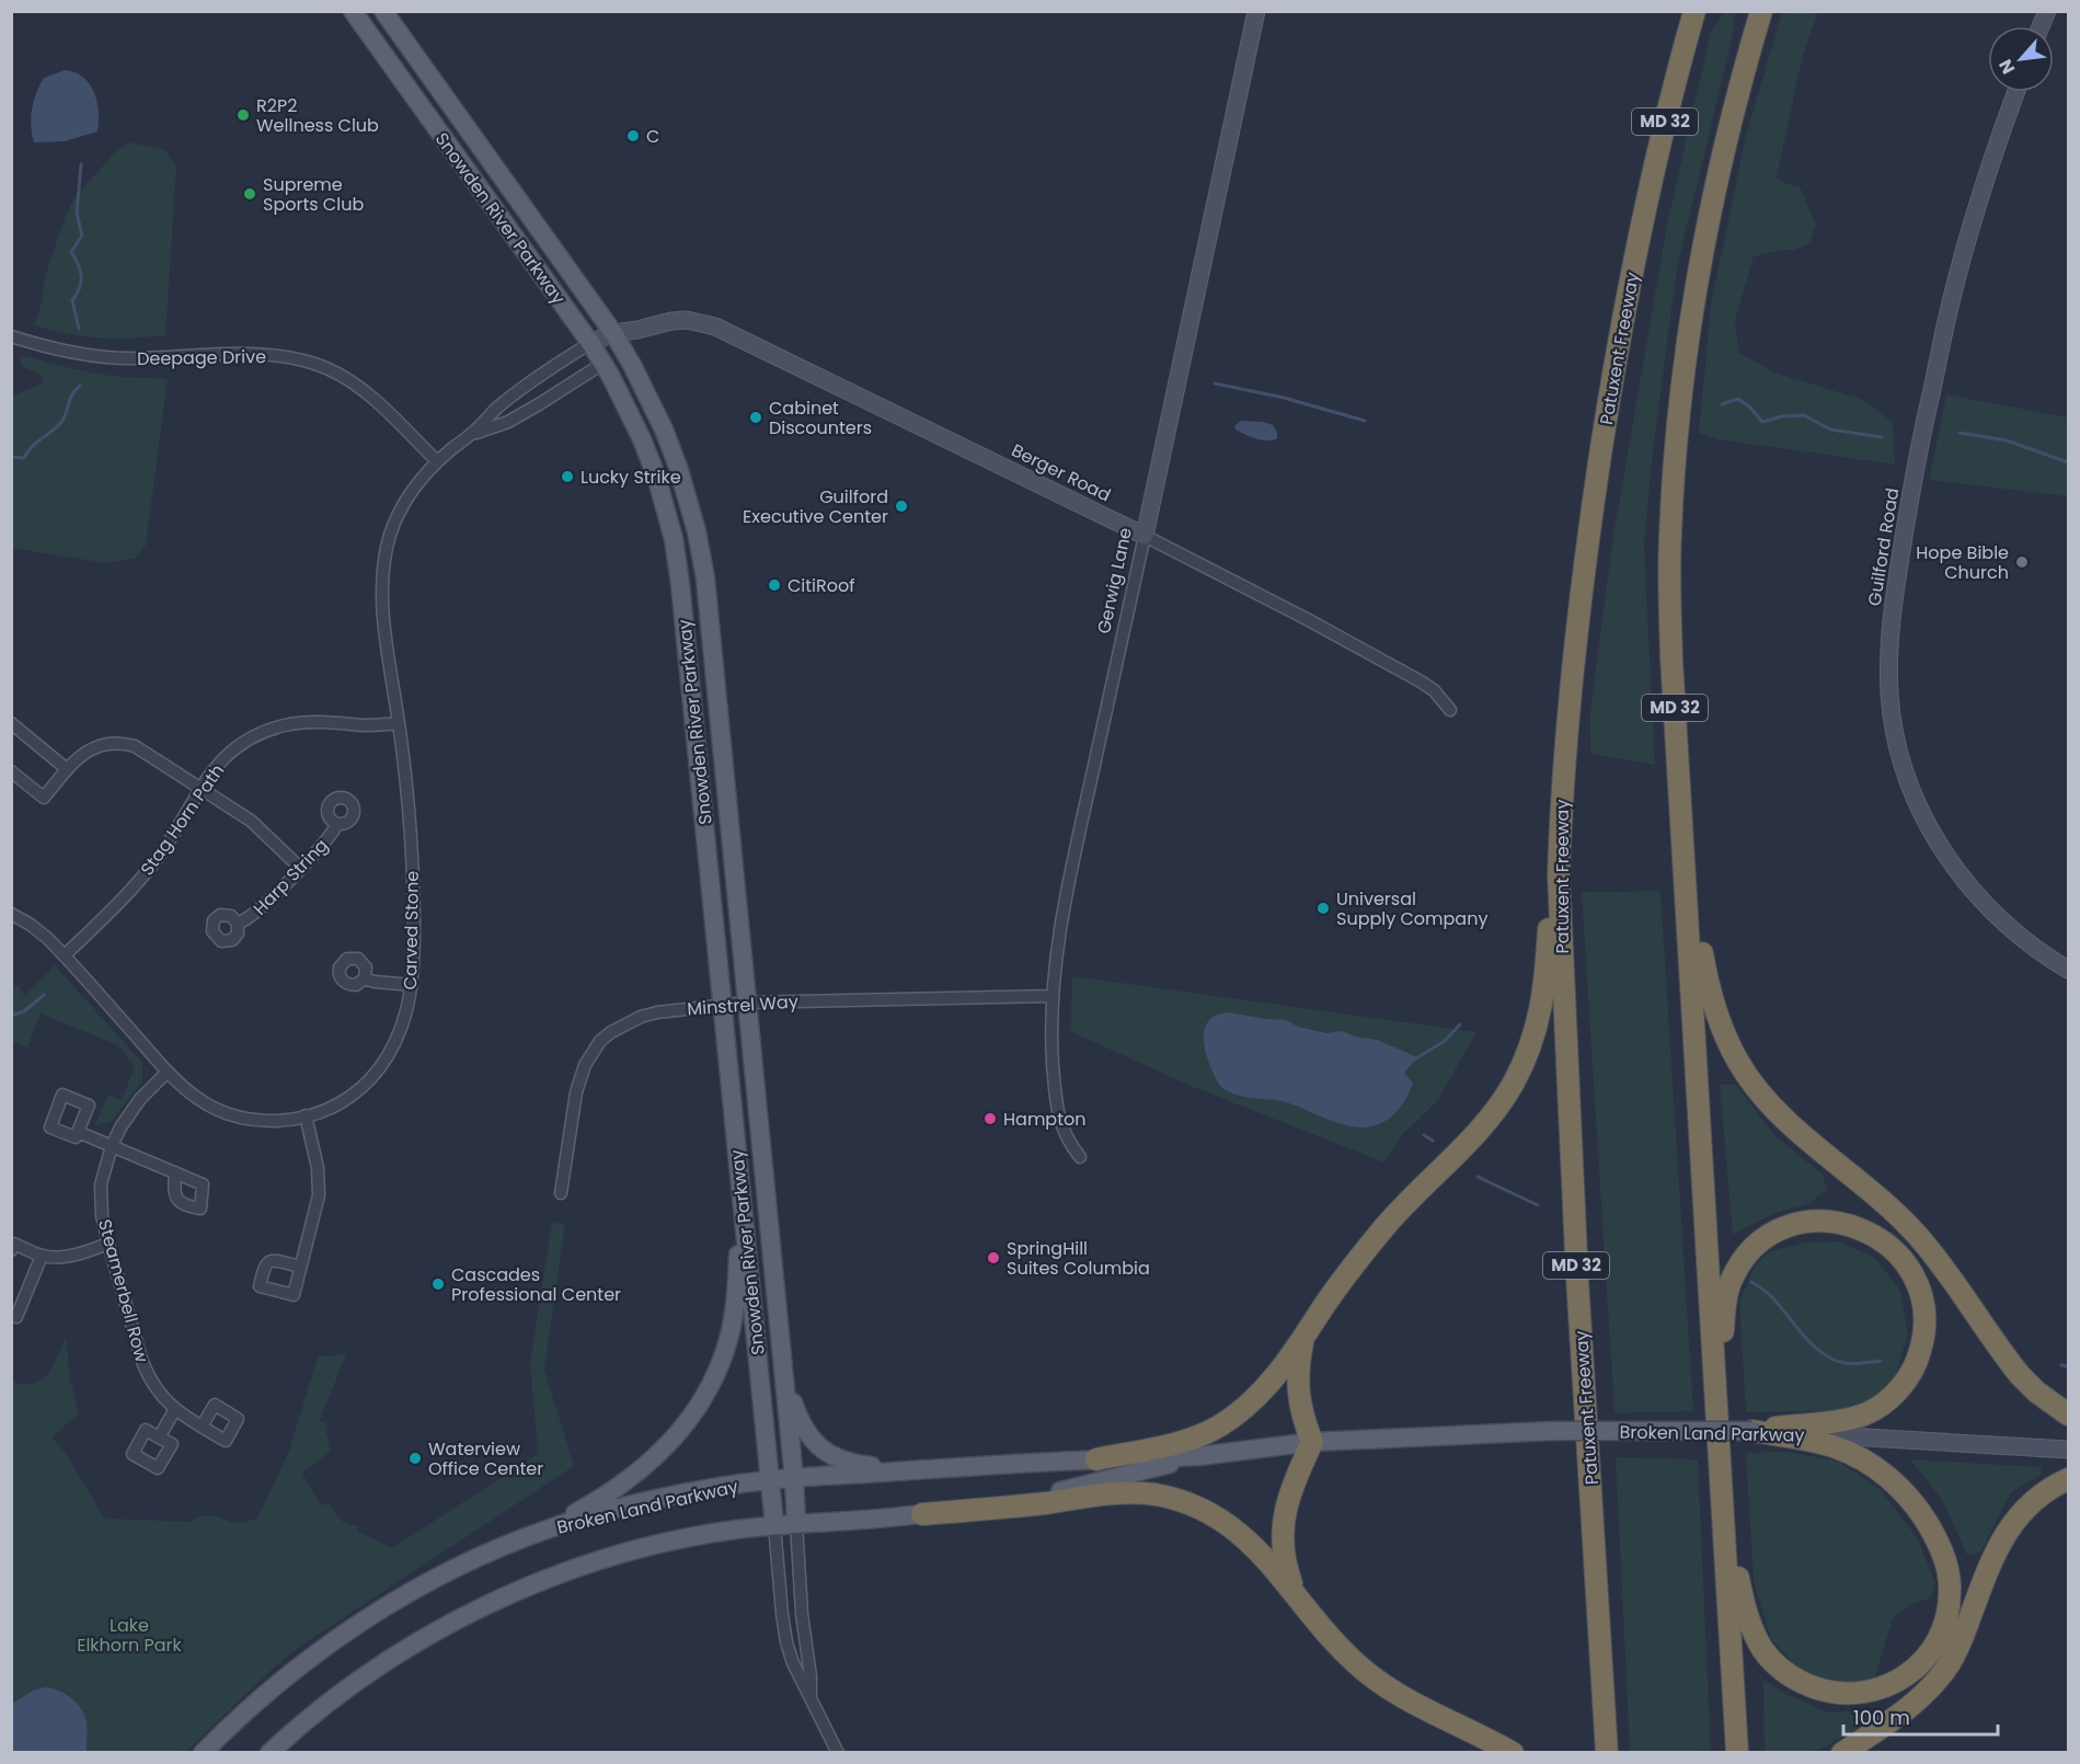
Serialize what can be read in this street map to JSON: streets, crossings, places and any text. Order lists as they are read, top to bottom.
{
  "streets": {
    "highway": ["MD 32", "Patuxent Freeway"],
    "main road": ["Snowden River Parkway", "Broken Land Parkway"],
    "street": [
      "Deepage Drive",
      "Berger Road",
      "Guilford Road",
      "Gerwig Lane",
      "Stag Horn Path",
      "Harp String",
      "Carved Stone",
      "Minstrel Way",
      "Steamerbell Row"
    ]
  },
  "crossings": [
    ["Snowden River Parkway", "Berger Road"],
    ["Snowden River Parkway", "Carved Stone"],
    ["Snowden River Parkway", "Minstrel Way"],
    ["Snowden River Parkway", "Broken Land Parkway"],
    ["Deepage Drive", "Carved Stone"],
    ["Berger Road", "Gerwig Lane"],
    ["Berger Road", "Carved Stone"],
    ["Gerwig Lane", "Minstrel Way"],
    ["Stag Horn Path", "Carved Stone"],
    ["Carved Stone", "Steamerbell Row"]
  ],
  "parks": ["Lake Elkhorn Park"],
  "places": [
    "R2P2 Wellness Club",
    "C",
    "Supreme Sports Club",
    "Cabinet Discounters",
    "Lucky Strike",
    "Guilford Executive Center",
    "Hope Bible Church",
    "CitiRoof",
    "Universal Supply Company",
    "Hampton",
    "SpringHill Suites Columbia",
    "Cascades Professional Center",
    "Waterview Office Center"
  ],
  "scale_bar": "100 m",
  "north": "bottom left"
}
